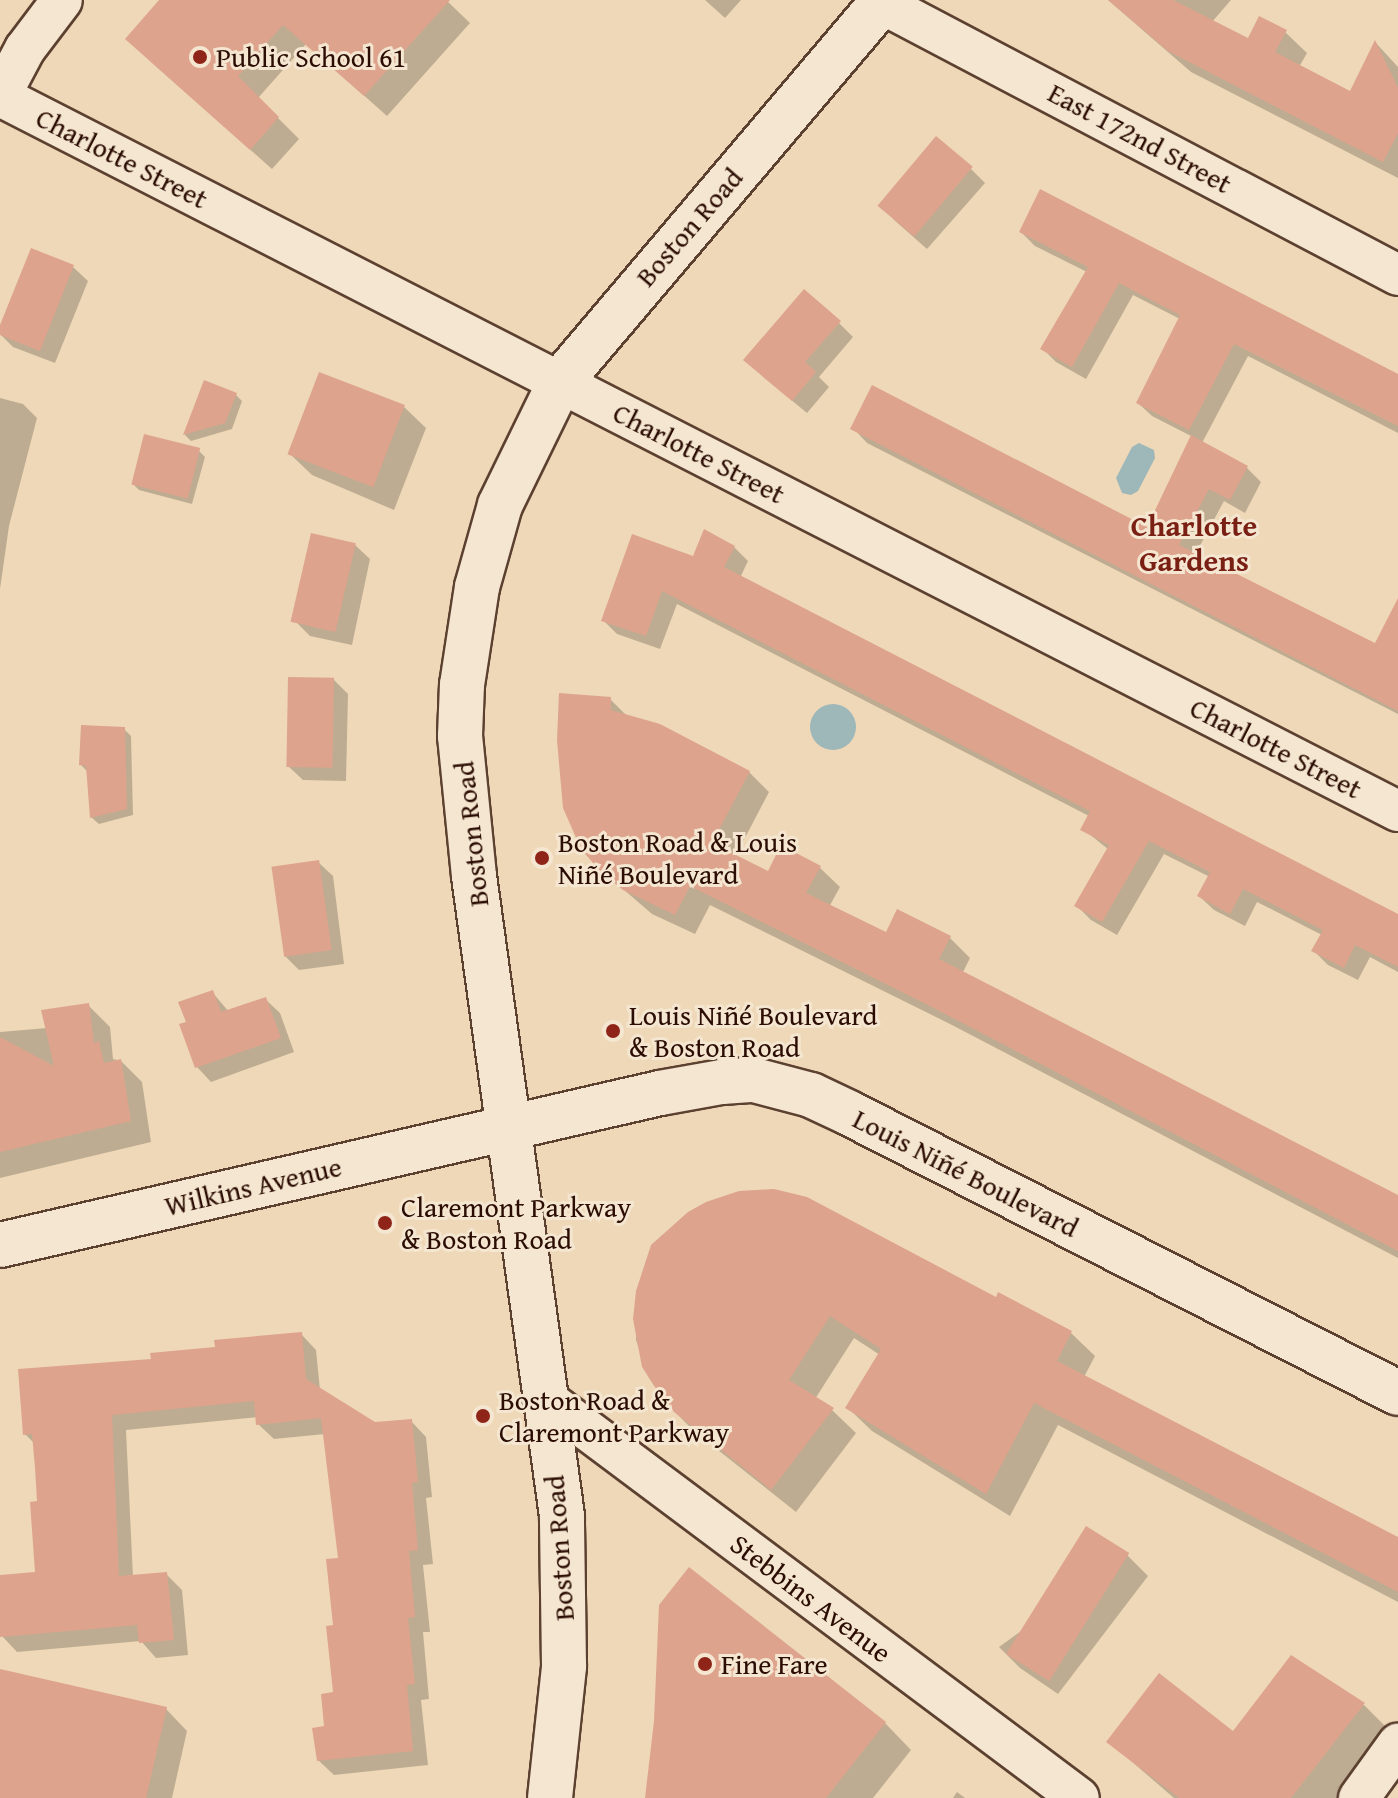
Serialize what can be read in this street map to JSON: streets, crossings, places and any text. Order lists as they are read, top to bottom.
{
  "streets": {
    "main road": ["Boston Road", "Louis Niñé Boulevard", "Wilkins Avenue"],
    "street": ["East 172nd Street", "Charlotte Street", "Stebbins Avenue"]
  },
  "crossings": [
    ["East 172nd Street", "Boston Road"],
    ["Charlotte Street", "Boston Road"],
    ["Boston Road", "Louis Niñé Boulevard"],
    ["Boston Road", "Wilkins Avenue"],
    ["Boston Road", "Stebbins Avenue"],
    ["Louis Niñé Boulevard", "Wilkins Avenue"]
  ],
  "districts": ["Charlotte Gardens"],
  "places": [
    "Public School 61",
    "Boston Road & Louis Niñé Boulevard",
    "Louis Niñé Boulevard & Boston Road",
    "Claremont Parkway & Boston Road",
    "Boston Road & Claremont Parkway",
    "Fine Fare"
  ]
}
